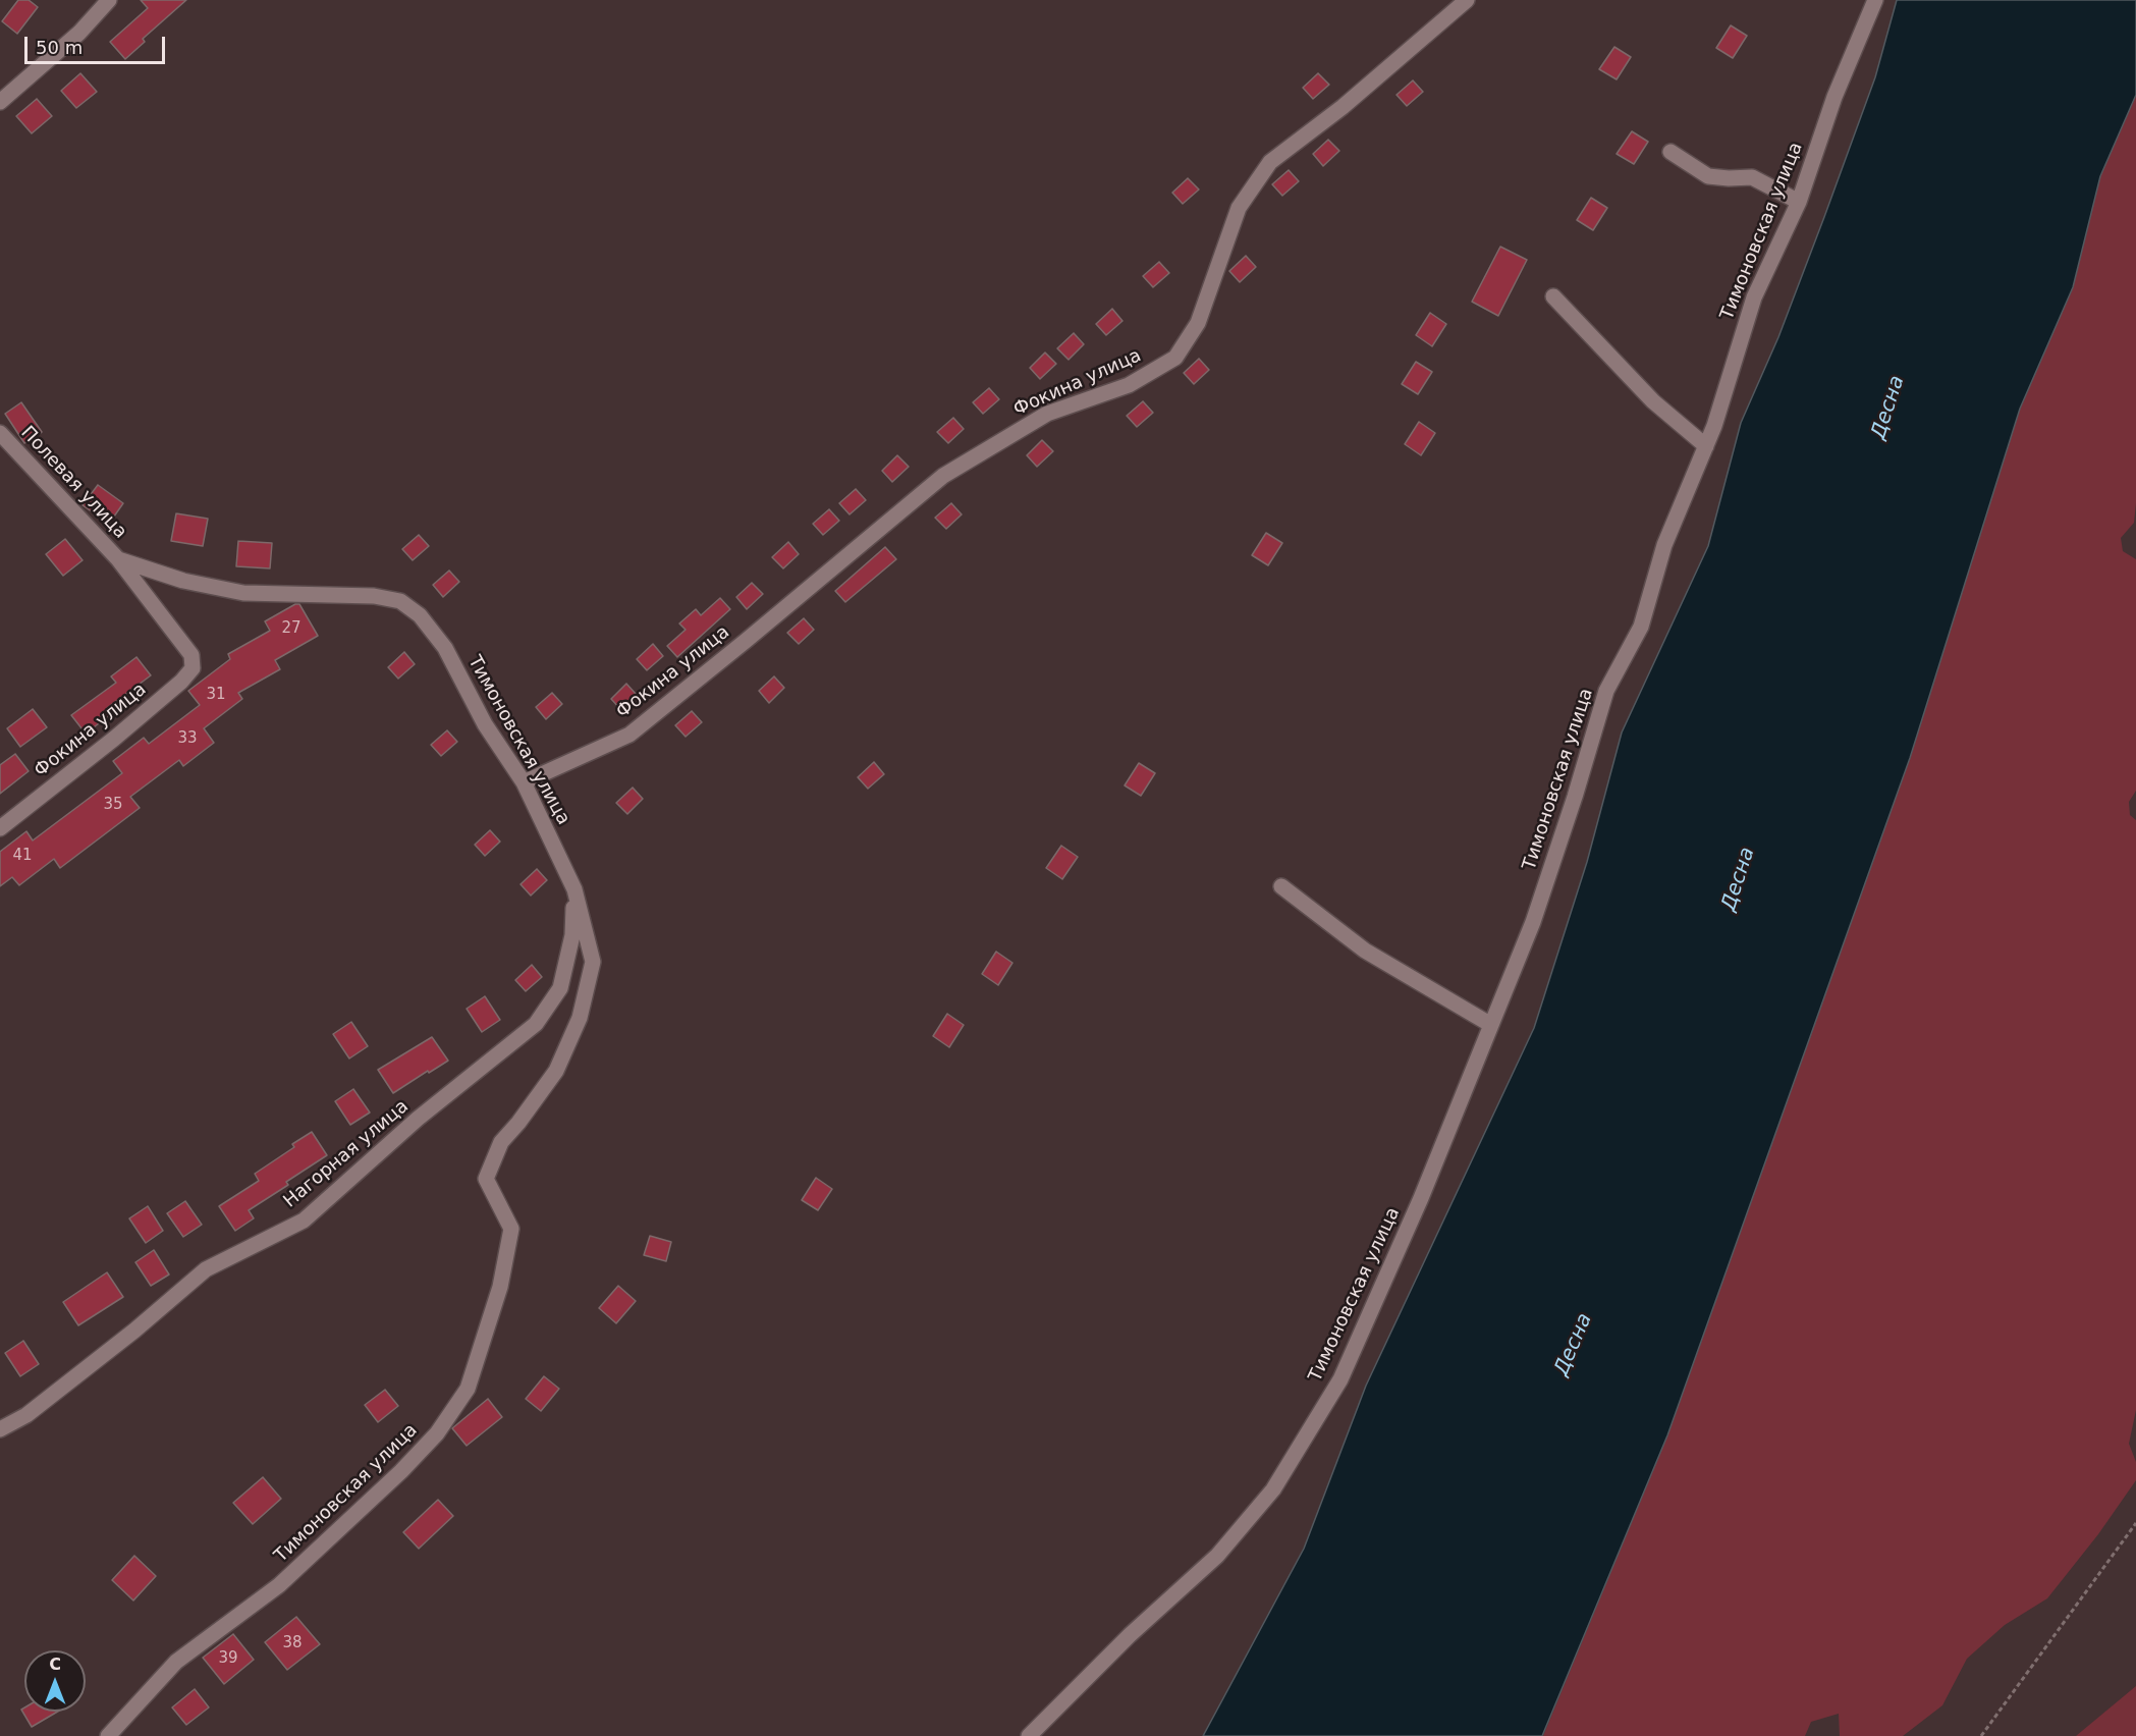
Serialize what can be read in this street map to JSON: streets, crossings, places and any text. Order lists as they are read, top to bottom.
{
  "streets": {
    "street": [
      "Тимоновская улица",
      "Фокина улица",
      "Полевая улица",
      "Нагорная улица"
    ]
  },
  "crossings": [
    ["Тимоновская улица", "Фокина улица"],
    ["Тимоновская улица", "Полевая улица"],
    ["Тимоновская улица", "Нагорная улица"],
    ["Фокина улица", "Полевая улица"]
  ],
  "water": ["Десна"],
  "house_numbers": [
    "27",
    "31",
    "33",
    "35",
    "41",
    "38",
    "39"
  ],
  "scale_bar": "50 m",
  "north": "top"
}
